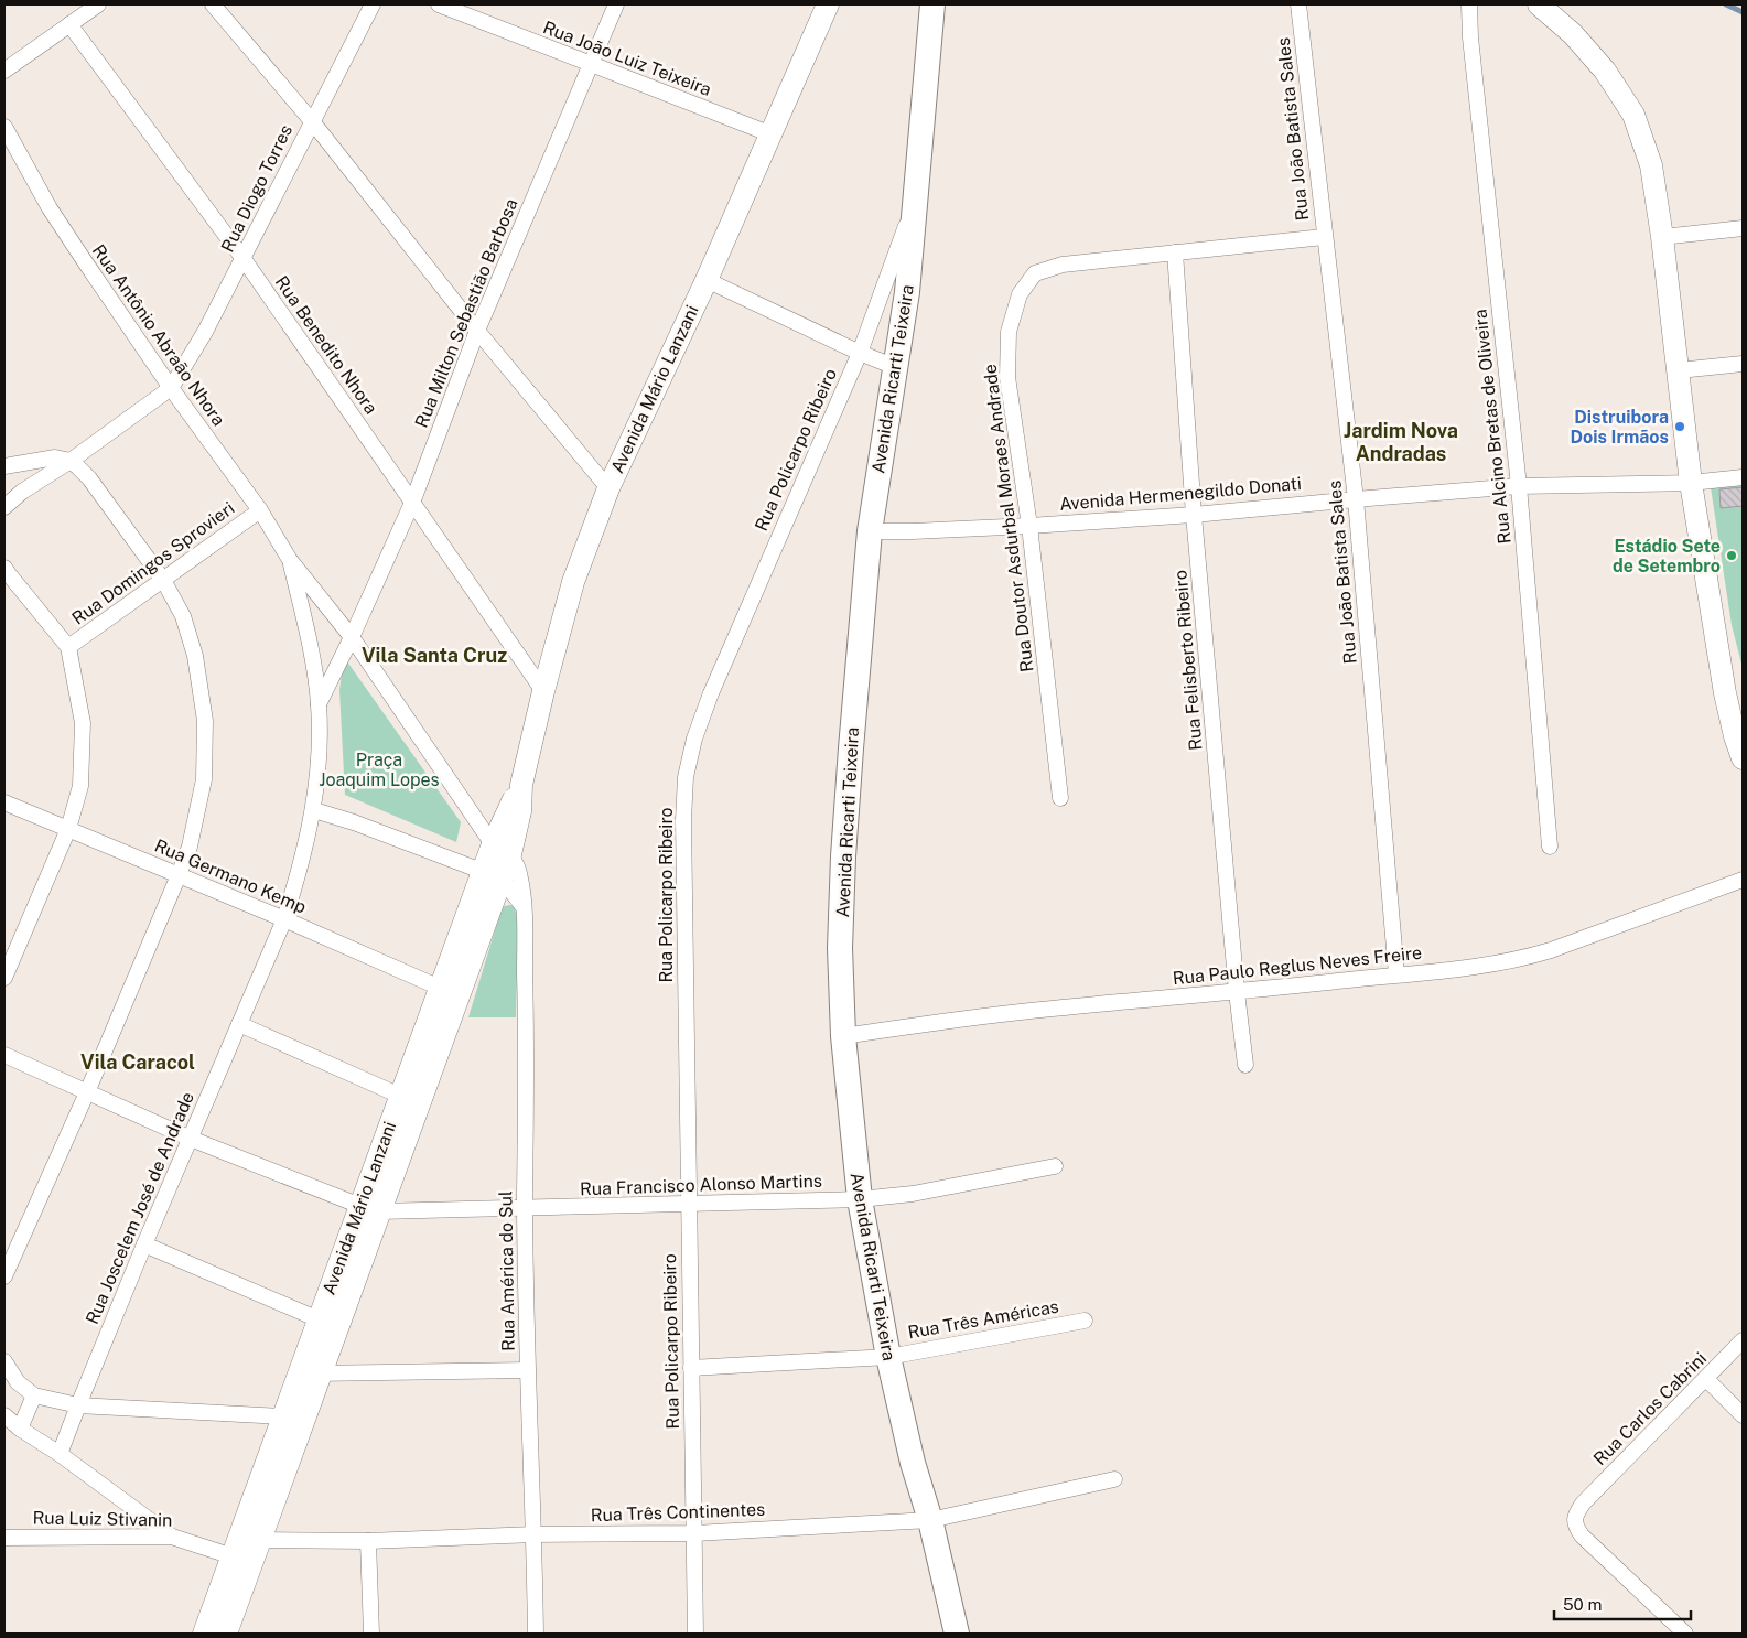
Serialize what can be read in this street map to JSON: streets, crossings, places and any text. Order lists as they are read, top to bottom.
{
  "streets": {
    "main road": ["Avenida Ricarti Teixeira"],
    "street": [
      "Rua João Luiz Teixeira",
      "Rua João Batista Sales",
      "Rua Diogo Torres",
      "Rua Milton Sebastião Barbosa",
      "Rua Antônio Abraão Nhora",
      "Rua Benedito Nhora",
      "Avenida Mário Lanzani",
      "Rua Alcino Bretas de Oliveira",
      "Rua Policarpo Ribeiro",
      "Avenida Hermenegildo Donati",
      "Rua Doutor Asdurbal Moraes Andrade",
      "Rua Domingos Sprovieri",
      "Rua Felisberto Ribeiro",
      "Rua Germano Kemp",
      "Rua Paulo Reglus Neves Freire",
      "Rua Francisco Alonso Martins",
      "Rua Joscelem José de Andrade",
      "Rua América do Sul",
      "Rua Três Américas",
      "Rua Carlos Cabrini",
      "Rua Três Continentes",
      "Rua Luiz Stivanin"
    ]
  },
  "crossings": [
    ["Rua João Luiz Teixeira", "Rua Milton Sebastião Barbosa"],
    ["Rua João Luiz Teixeira", "Avenida Mário Lanzani"],
    ["Rua João Batista Sales", "Avenida Hermenegildo Donati"],
    ["Rua João Batista Sales", "Rua Paulo Reglus Neves Freire"],
    ["Rua Diogo Torres", "Rua Antônio Abraão Nhora"],
    ["Rua Diogo Torres", "Rua Benedito Nhora"],
    ["Rua Milton Sebastião Barbosa", "Rua Benedito Nhora"],
    ["Rua Milton Sebastião Barbosa", "Rua Joscelem José de Andrade"],
    ["Rua Antônio Abraão Nhora", "Rua Domingos Sprovieri"],
    ["Rua Antônio Abraão Nhora", "Rua Joscelem José de Andrade"],
    ["Rua Benedito Nhora", "Avenida Mário Lanzani"],
    ["Avenida Ricarti Teixeira", "Rua Policarpo Ribeiro"],
    ["Avenida Ricarti Teixeira", "Avenida Hermenegildo Donati"],
    ["Avenida Ricarti Teixeira", "Rua Paulo Reglus Neves Freire"],
    ["Avenida Ricarti Teixeira", "Rua Francisco Alonso Martins"],
    ["Avenida Ricarti Teixeira", "Rua Três Américas"],
    ["Avenida Ricarti Teixeira", "Rua Três Continentes"],
    ["Avenida Mário Lanzani", "Rua Germano Kemp"],
    ["Avenida Mário Lanzani", "Rua Francisco Alonso Martins"],
    ["Avenida Mário Lanzani", "Rua América do Sul"],
    ["Avenida Mário Lanzani", "Rua Três Continentes"],
    ["Avenida Mário Lanzani", "Rua Luiz Stivanin"],
    ["Rua Alcino Bretas de Oliveira", "Avenida Hermenegildo Donati"],
    ["Rua Policarpo Ribeiro", "Rua Francisco Alonso Martins"],
    ["Rua Policarpo Ribeiro", "Rua Três Américas"],
    ["Rua Policarpo Ribeiro", "Rua Três Continentes"],
    ["Avenida Hermenegildo Donati", "Rua Doutor Asdurbal Moraes Andrade"],
    ["Avenida Hermenegildo Donati", "Rua Felisberto Ribeiro"],
    ["Rua Doutor Asdurbal Moraes Andrade", "Rua Felisberto Ribeiro"],
    ["Rua Felisberto Ribeiro", "Rua Paulo Reglus Neves Freire"],
    ["Rua Germano Kemp", "Rua Joscelem José de Andrade"],
    ["Rua Francisco Alonso Martins", "Rua América do Sul"],
    ["Rua América do Sul", "Rua Três Continentes"],
    ["Rua Três Continentes", "Rua Luiz Stivanin"]
  ],
  "districts": ["Jardim Nova Andradas", "Vila Santa Cruz", "Vila Caracol"],
  "parks": ["Praça Joaquim Lopes"],
  "places": ["Distruibora Dois Irmãos", "Estádio Sete de Setembro"],
  "scale_bar": "50 m"
}
